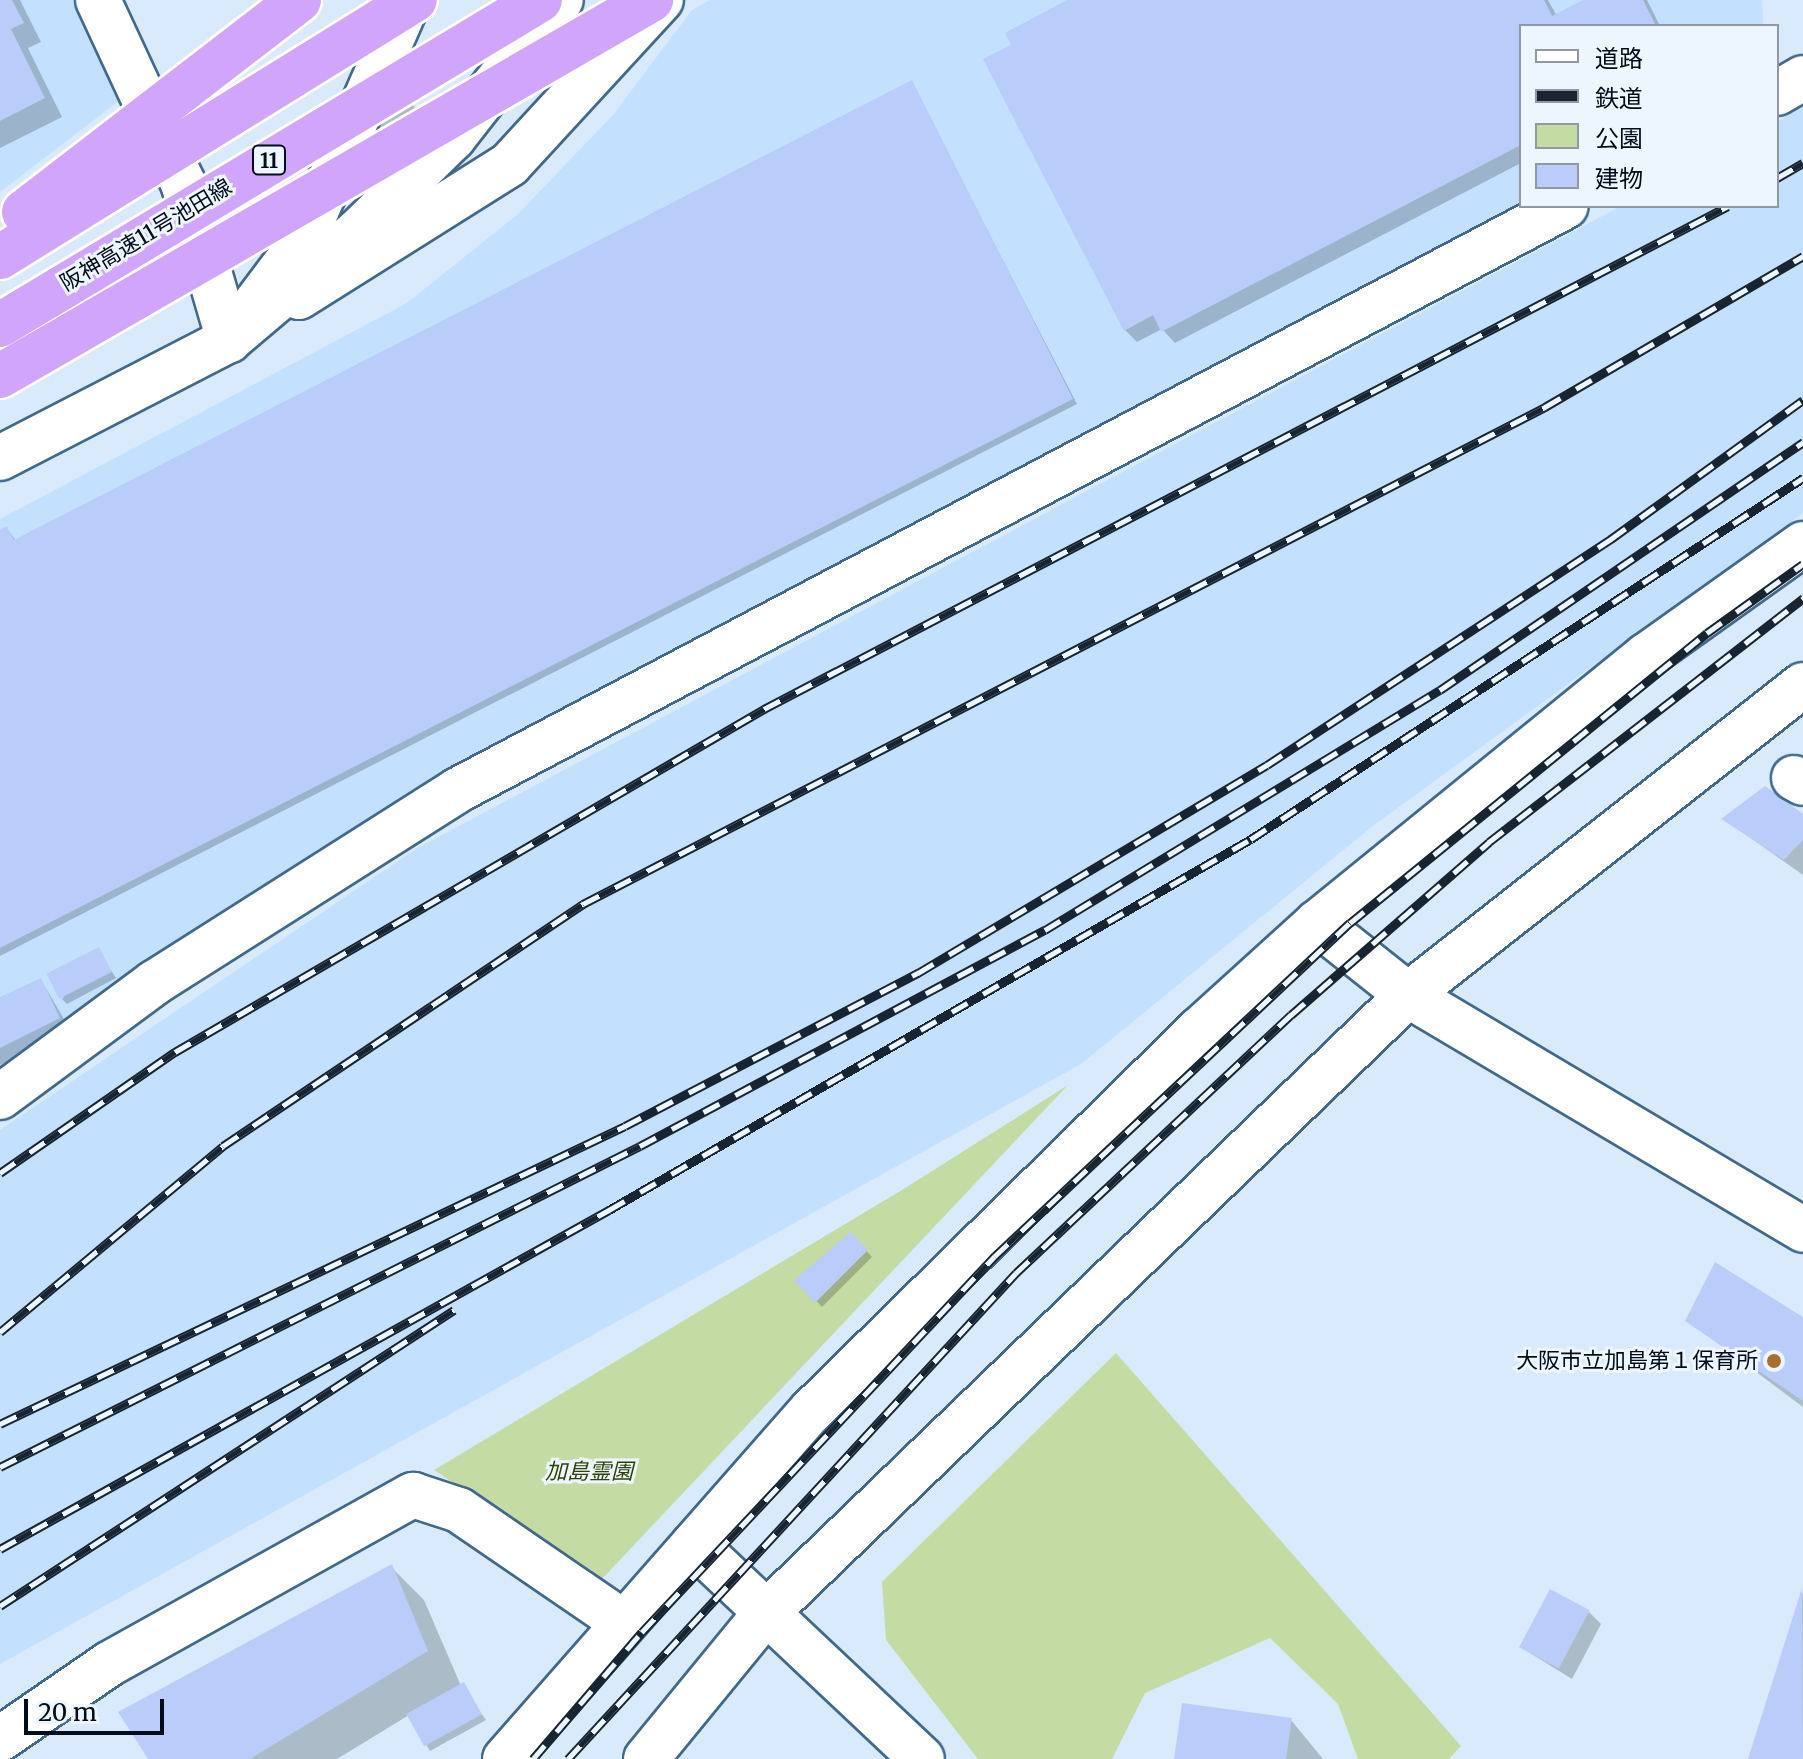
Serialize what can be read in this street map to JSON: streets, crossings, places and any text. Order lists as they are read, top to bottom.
{
  "streets": {
    "highway": ["11", "阪神高速11号池田線"]
  },
  "parks": ["加島霊園"],
  "places": ["大阪市立加島第１保育所"],
  "legend": [
    "道路",
    "鉄道",
    "公園",
    "建物"
  ],
  "scale_bar": "20 m"
}
